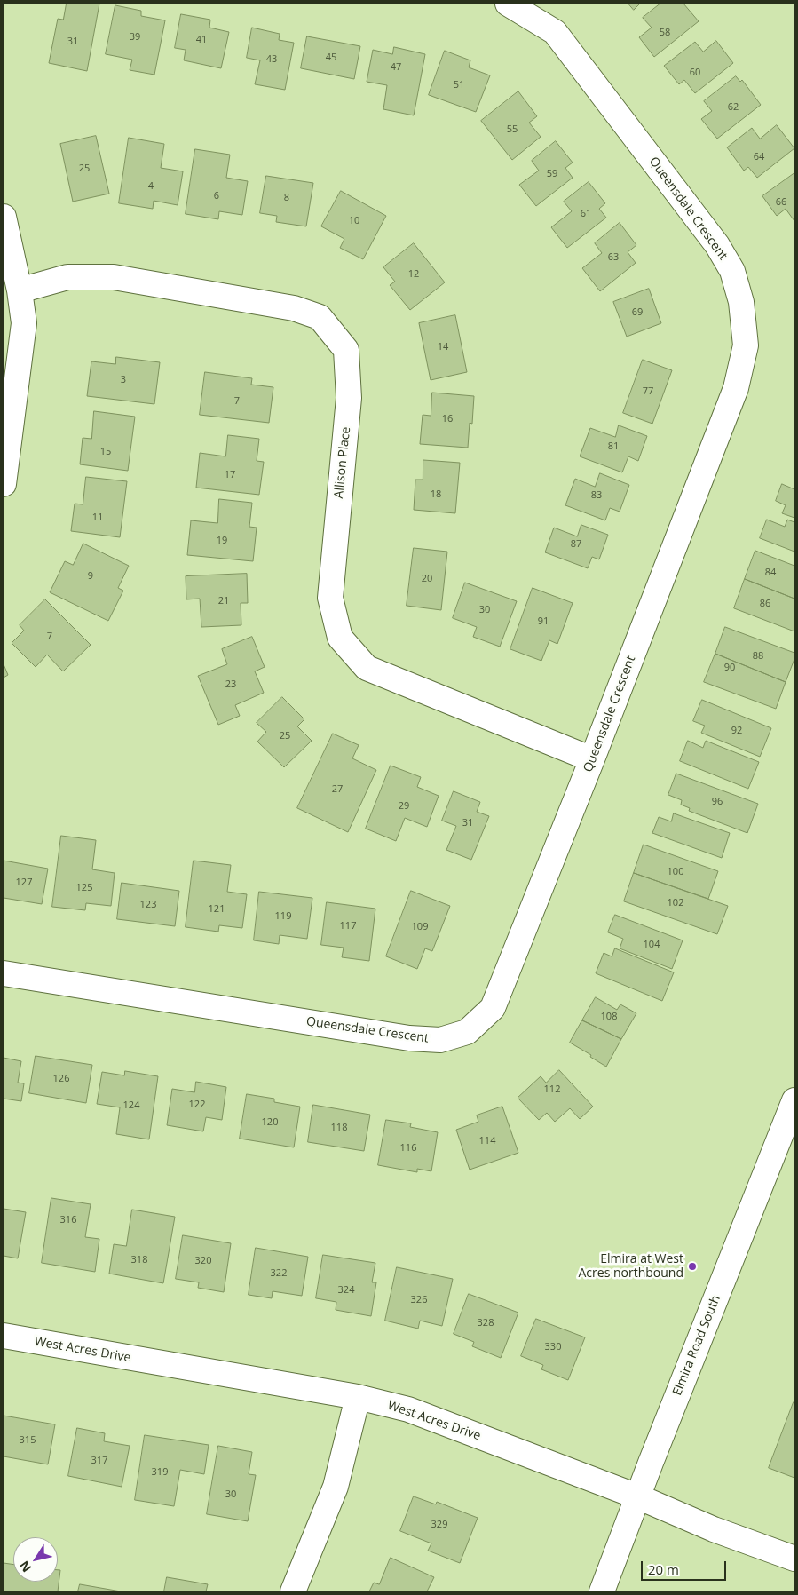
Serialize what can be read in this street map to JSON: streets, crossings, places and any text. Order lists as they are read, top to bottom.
{
  "streets": {
    "street": [
      "Queensdale Crescent",
      "Allison Place",
      "Elmira Road South",
      "West Acres Drive"
    ]
  },
  "crossings": [
    ["Queensdale Crescent", "Allison Place"],
    ["Elmira Road South", "West Acres Drive"]
  ],
  "places": ["Elmira at West Acres northbound"],
  "house_numbers": [
    "58",
    "39",
    "41",
    "31",
    "45",
    "43",
    "47",
    "60",
    "51",
    "62",
    "55",
    "64",
    "25",
    "59",
    "4",
    "6",
    "8",
    "66",
    "61",
    "10",
    "63",
    "12",
    "69",
    "14",
    "3",
    "77",
    "7",
    "16",
    "81",
    "15",
    "17",
    "18",
    "83",
    "11",
    "19",
    "87",
    "84",
    "9",
    "20",
    "21",
    "86",
    "30",
    "91",
    "7",
    "88",
    "90",
    "23",
    "92",
    "25",
    "27",
    "96",
    "29",
    "31",
    "100",
    "127",
    "125",
    "102",
    "123",
    "121",
    "119",
    "117",
    "109",
    "104",
    "108",
    "126",
    "112",
    "122",
    "124",
    "120",
    "118",
    "114",
    "116",
    "316",
    "318",
    "320",
    "322",
    "324",
    "326",
    "328",
    "330",
    "315",
    "317",
    "319",
    "30",
    "329"
  ],
  "scale_bar": "20 m",
  "north": "bottom left"
}
